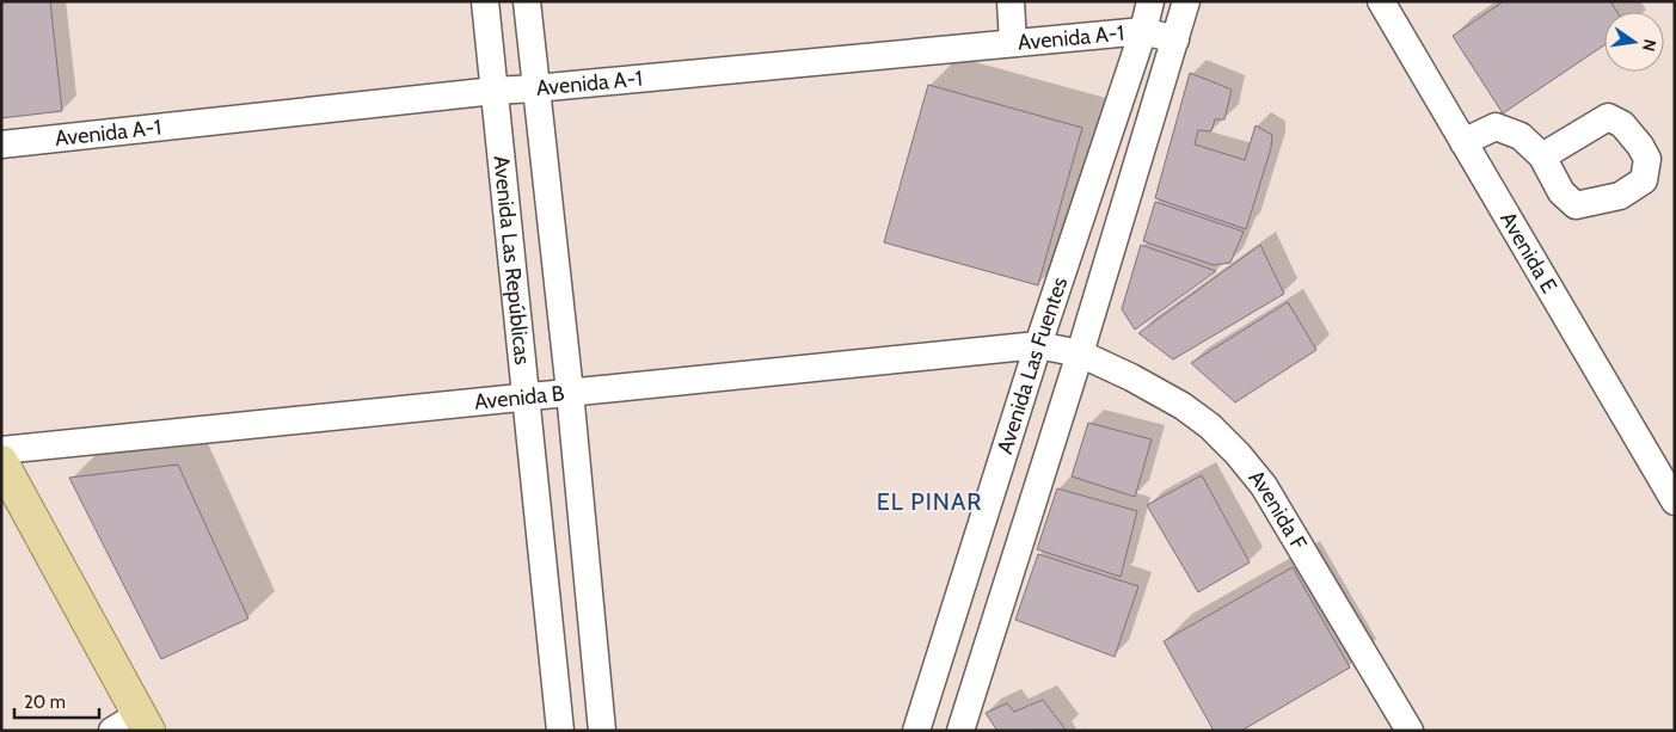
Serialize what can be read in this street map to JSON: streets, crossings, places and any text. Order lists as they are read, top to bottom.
{
  "streets": {
    "street": [
      "Avenida A-1",
      "Avenida E",
      "Avenida Las Repúblicas",
      "Avenida Las Fuentes",
      "Avenida B",
      "Avenida F"
    ]
  },
  "crossings": [
    ["Avenida A-1", "Avenida Las Repúblicas"],
    ["Avenida A-1", "Avenida Las Fuentes"],
    ["Avenida Las Repúblicas", "Avenida B"],
    ["Avenida Las Fuentes", "Avenida B"],
    ["Avenida Las Fuentes", "Avenida F"],
    ["Avenida B", "Avenida F"]
  ],
  "districts": ["EL PINAR"],
  "scale_bar": "20 m",
  "north": "right"
}
